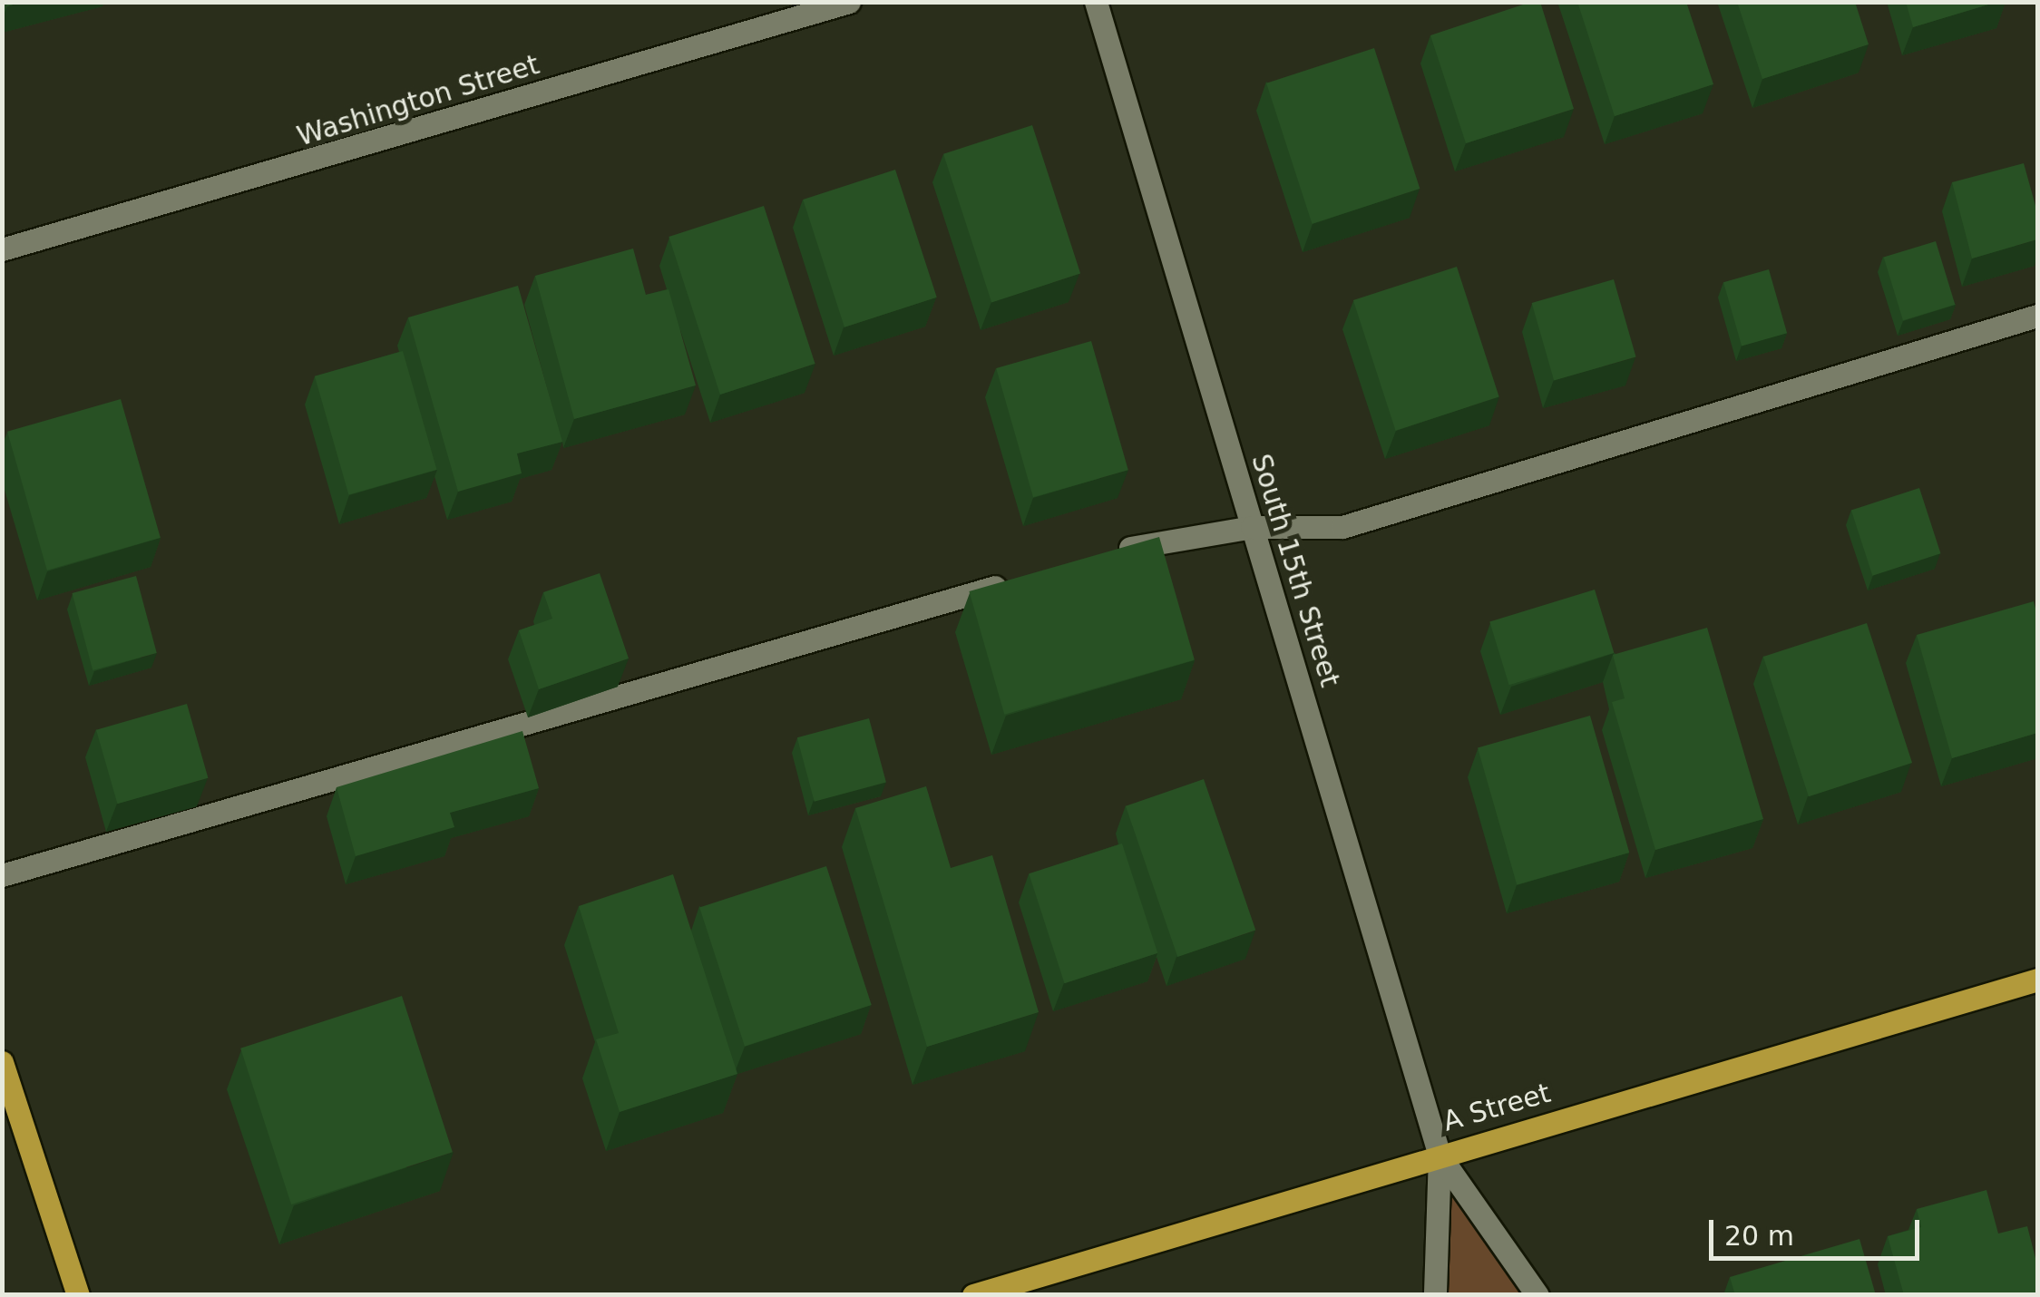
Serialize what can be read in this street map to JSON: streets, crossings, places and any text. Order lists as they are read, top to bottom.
{
  "streets": {
    "main road": ["A Street"],
    "street": ["Washington Street", "South 15th Street"]
  },
  "crossings": [
    ["South 15th Street", "A Street"]
  ],
  "scale_bar": "20 m"
}
